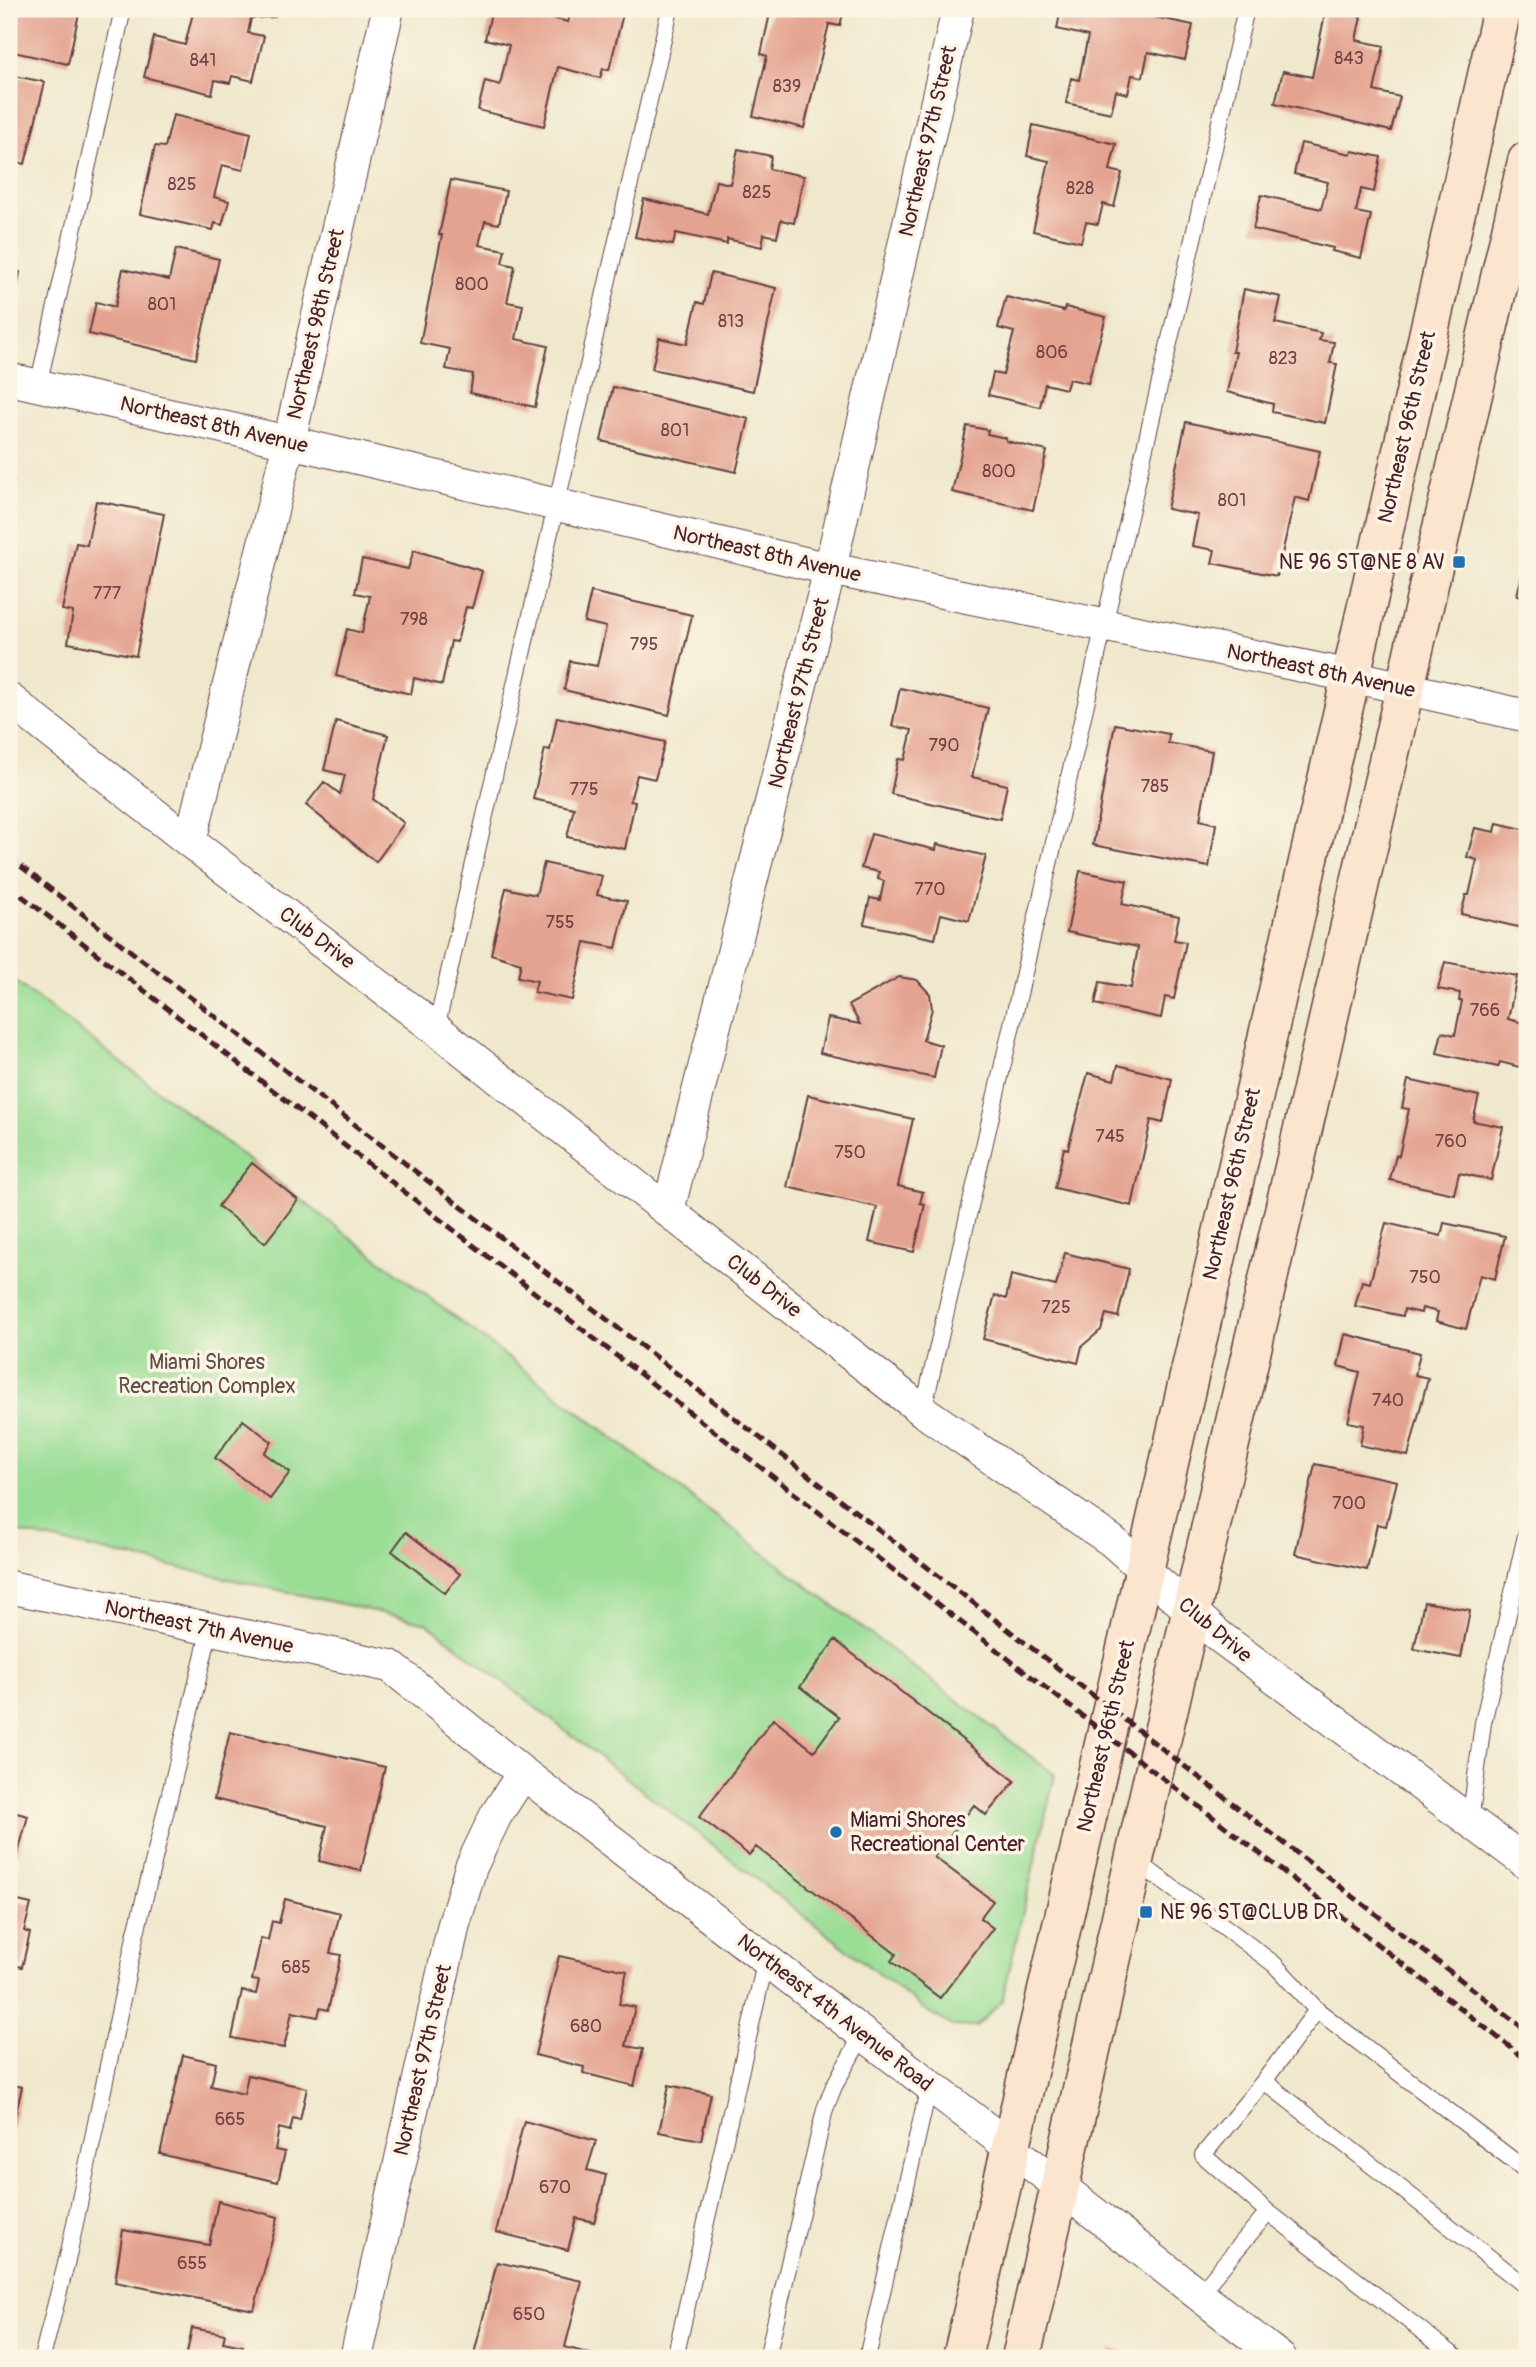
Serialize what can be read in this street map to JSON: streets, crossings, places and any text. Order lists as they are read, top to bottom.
{
  "streets": {
    "street": [
      "Northeast 97th Street",
      "Northeast 98th Street",
      "Northeast 8th Avenue",
      "Northeast 96th Street",
      "Club Drive",
      "Northeast 7th Avenue",
      "Northeast 4th Avenue Road"
    ]
  },
  "crossings": [
    ["Northeast 97th Street", "Northeast 8th Avenue"],
    ["Northeast 97th Street", "Club Drive"],
    ["Northeast 97th Street", "Northeast 4th Avenue Road"],
    ["Northeast 98th Street", "Northeast 8th Avenue"],
    ["Northeast 98th Street", "Club Drive"],
    ["Northeast 8th Avenue", "Northeast 96th Street"],
    ["Northeast 96th Street", "Club Drive"],
    ["Northeast 96th Street", "Northeast 4th Avenue Road"],
    ["Northeast 7th Avenue", "Northeast 4th Avenue Road"]
  ],
  "parks": ["Miami Shores Recreation Complex"],
  "places": {
    "transit": ["NE 96 ST@NE 8 AV", "NE 96 ST@CLUB DR"],
    "other": ["Miami Shores Recreational Center"]
  },
  "house_numbers": [
    "843",
    "841",
    "839",
    "825",
    "828",
    "825",
    "800",
    "801",
    "813",
    "806",
    "823",
    "801",
    "800",
    "801",
    "777",
    "798",
    "795",
    "790",
    "785",
    "775",
    "770",
    "755",
    "766",
    "745",
    "760",
    "750",
    "750",
    "725",
    "740",
    "700",
    "685",
    "680",
    "665",
    "670",
    "655",
    "650"
  ]
}
